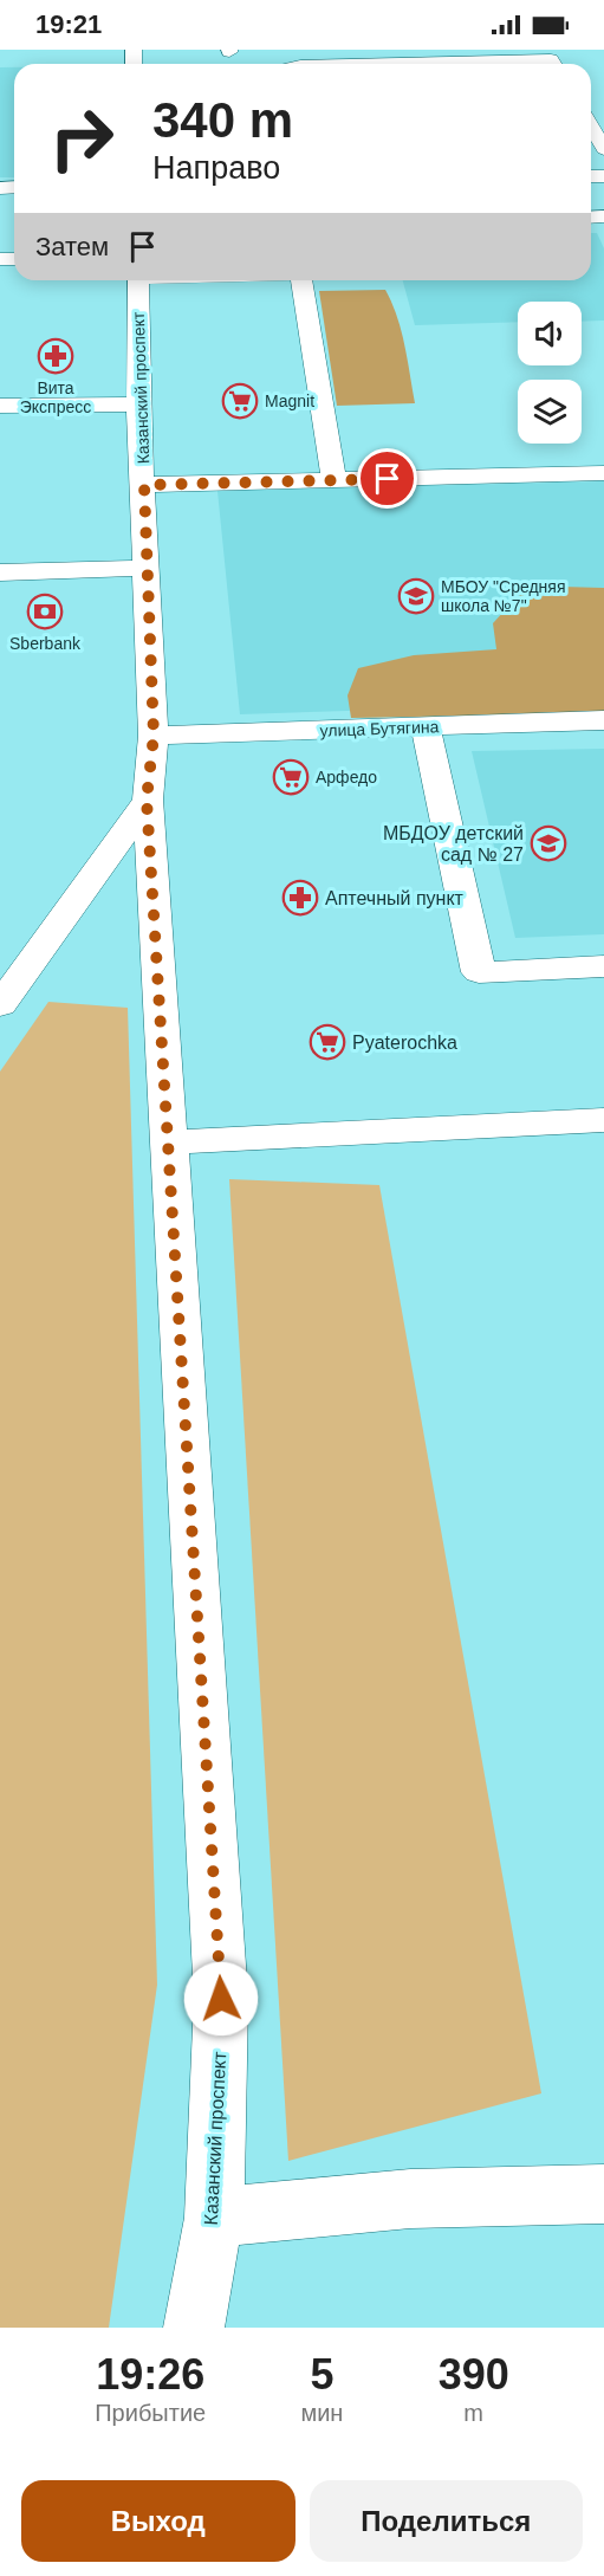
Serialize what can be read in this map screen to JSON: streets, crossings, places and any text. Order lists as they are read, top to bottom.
{
  "streets": {
    "street": ["Казанский проспект", "улица Бутягина"]
  },
  "crossings": [
    ["Казанский проспект", "улица Бутягина"]
  ],
  "places": {
    "pharmacy": ["Вита Экспресс", "Аптечный пункт"],
    "supermarket": ["Magnit", "Арфедо", "Pyaterochka"],
    "school or university": ["МБОУ \"Средняя школа №7\"", "МБДОУ детский сад № 27"],
    "bank": ["Sberbank"]
  },
  "page": {
    "status": "19:21",
    "turn": ["340 m", "Направо"],
    "then": "Затем",
    "eta": [
      "19:26",
      "Прибытие",
      "5",
      "мин",
      "390",
      "m"
    ],
    "buttons": ["Выход", "Поделиться"]
  }
}
